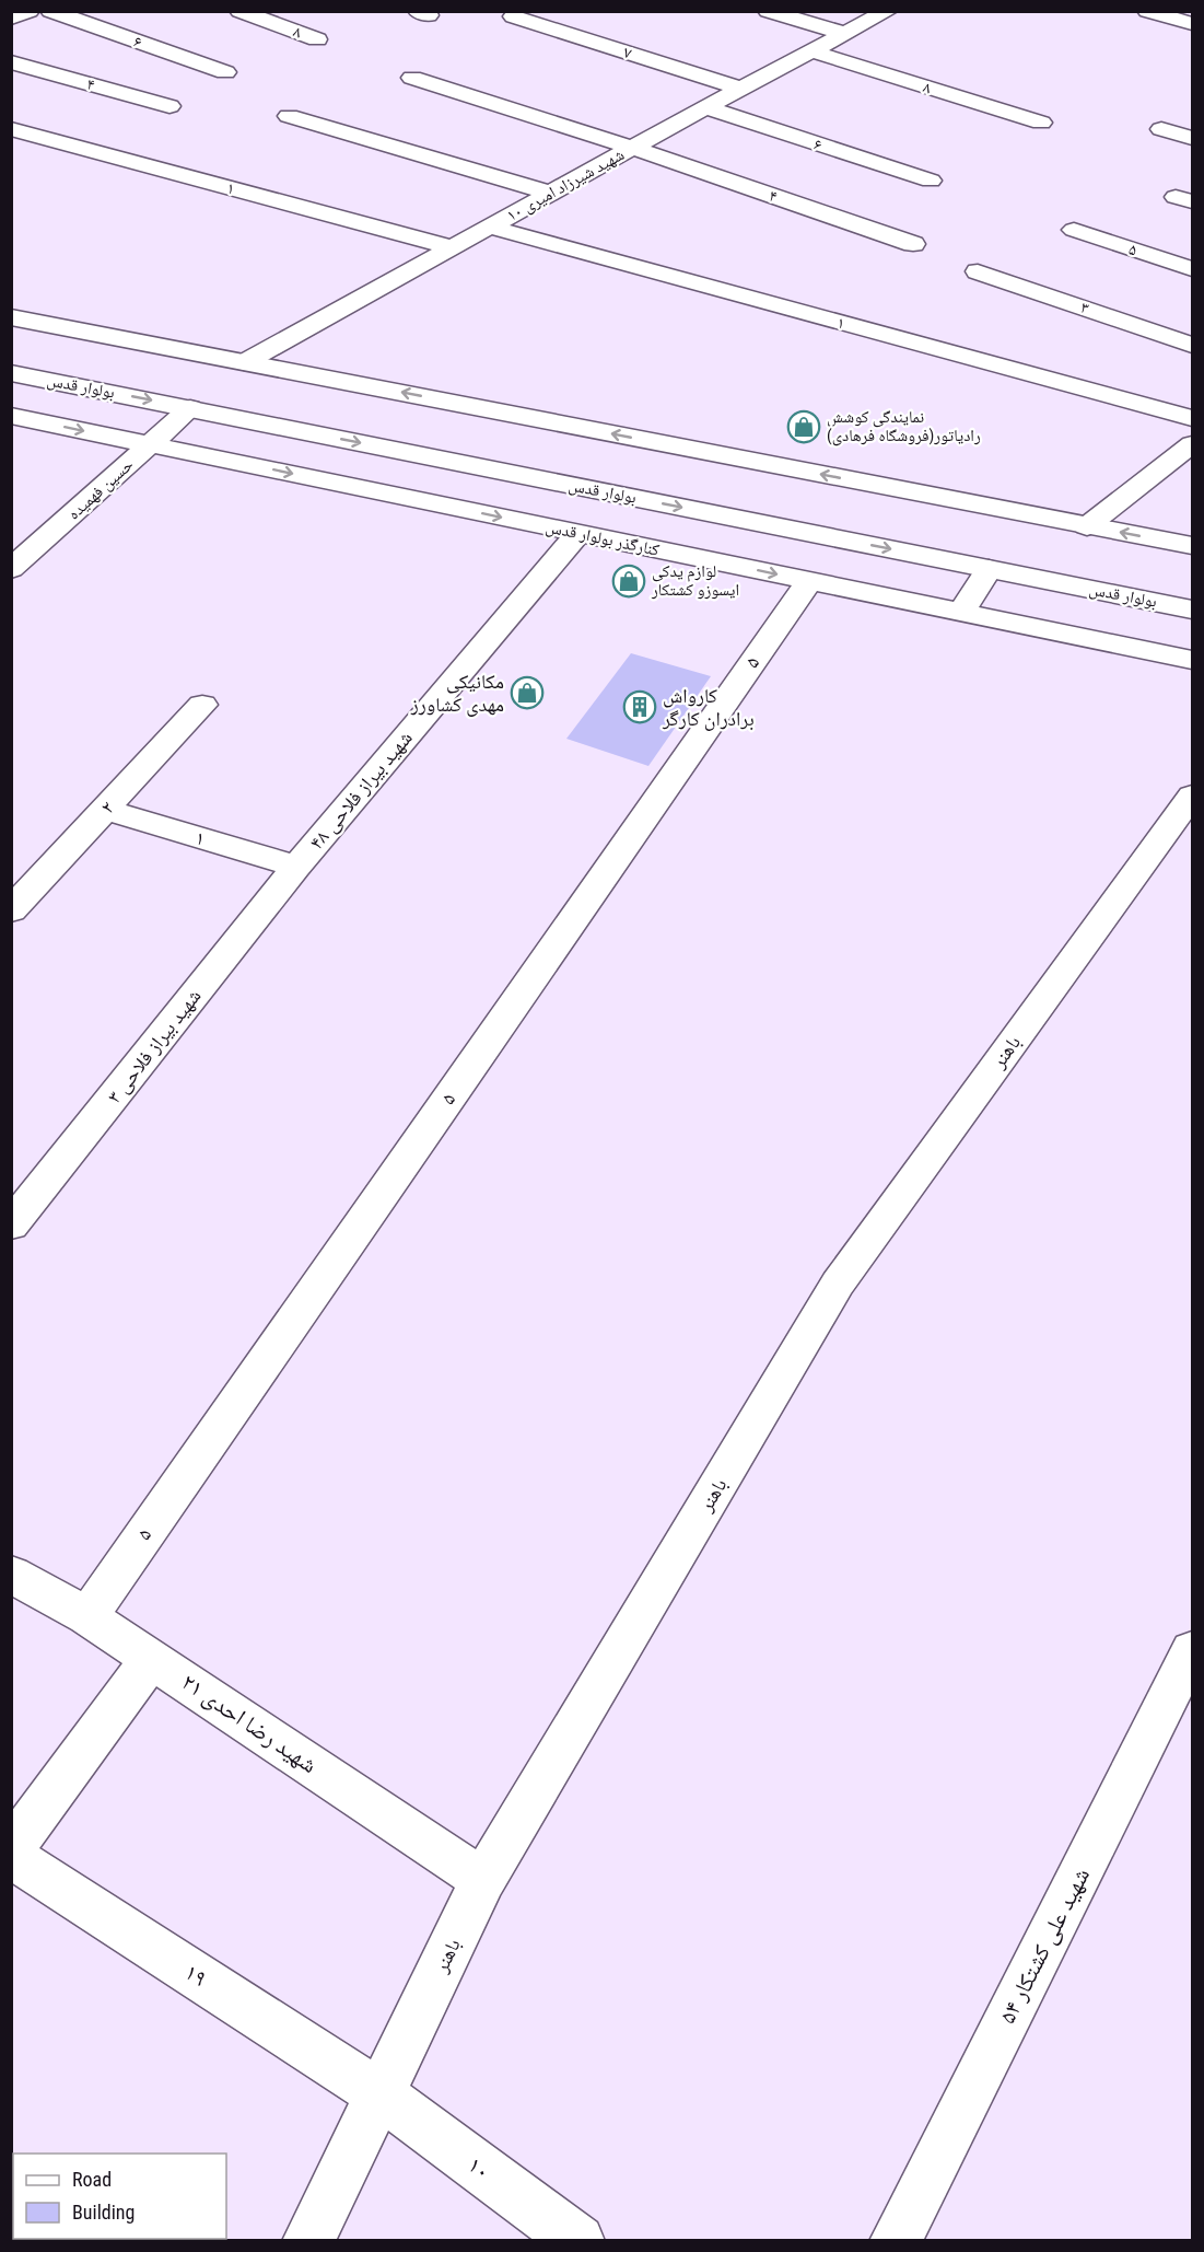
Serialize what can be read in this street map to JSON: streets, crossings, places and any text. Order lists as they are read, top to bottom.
{
  "streets": {
    "street": [
      "۸",
      "۶",
      "۷",
      "۴",
      "شهید شیرزاد امیری ۱۰",
      "۱",
      "۵",
      "۳",
      "بولوار قدس",
      "حسین فهمیده",
      "کنارگذر بولوار قدس",
      "شهید بیراز فلاحی ۴۸",
      "۲",
      "شهید بیراز فلاحی ۳",
      "باهنر",
      "شهید رضا احدی ۲۱",
      "شهید علی کشتکار ۵۴",
      "۱۹",
      "۱۰"
    ]
  },
  "crossings": [
    ["۸", "شهید شیرزاد امیری ۱۰"],
    ["۶", "شهید شیرزاد امیری ۱۰"],
    ["۷", "شهید شیرزاد امیری ۱۰"],
    ["۴", "شهید شیرزاد امیری ۱۰"],
    ["شهید شیرزاد امیری ۱۰", "۱"],
    ["۱", "شهید بیراز فلاحی ۴۸"],
    ["۱", "۲"],
    ["۱", "شهید بیراز فلاحی ۳"],
    ["۵", "کنارگذر بولوار قدس"],
    ["۵", "شهید رضا احدی ۲۱"],
    ["بولوار قدس", "حسین فهمیده"],
    ["حسین فهمیده", "کنارگذر بولوار قدس"],
    ["کنارگذر بولوار قدس", "شهید بیراز فلاحی ۴۸"],
    ["شهید بیراز فلاحی ۴۸", "شهید بیراز فلاحی ۳"],
    ["باهنر", "شهید رضا احدی ۲۱"],
    ["باهنر", "۱۹"],
    ["باهنر", "۱۰"],
    ["۱۹", "۱۰"]
  ],
  "places": {
    "shop": ["نمایندگی کوشش رادیاتور(فروشگاه فرهادی)", "لوازم یدکی ایسوزو کشتکار", "مکانیکی مهدی کشاورز"],
    "building": ["کارواش برادران کارگر"]
  },
  "legend": ["Road", "Building"]
}
